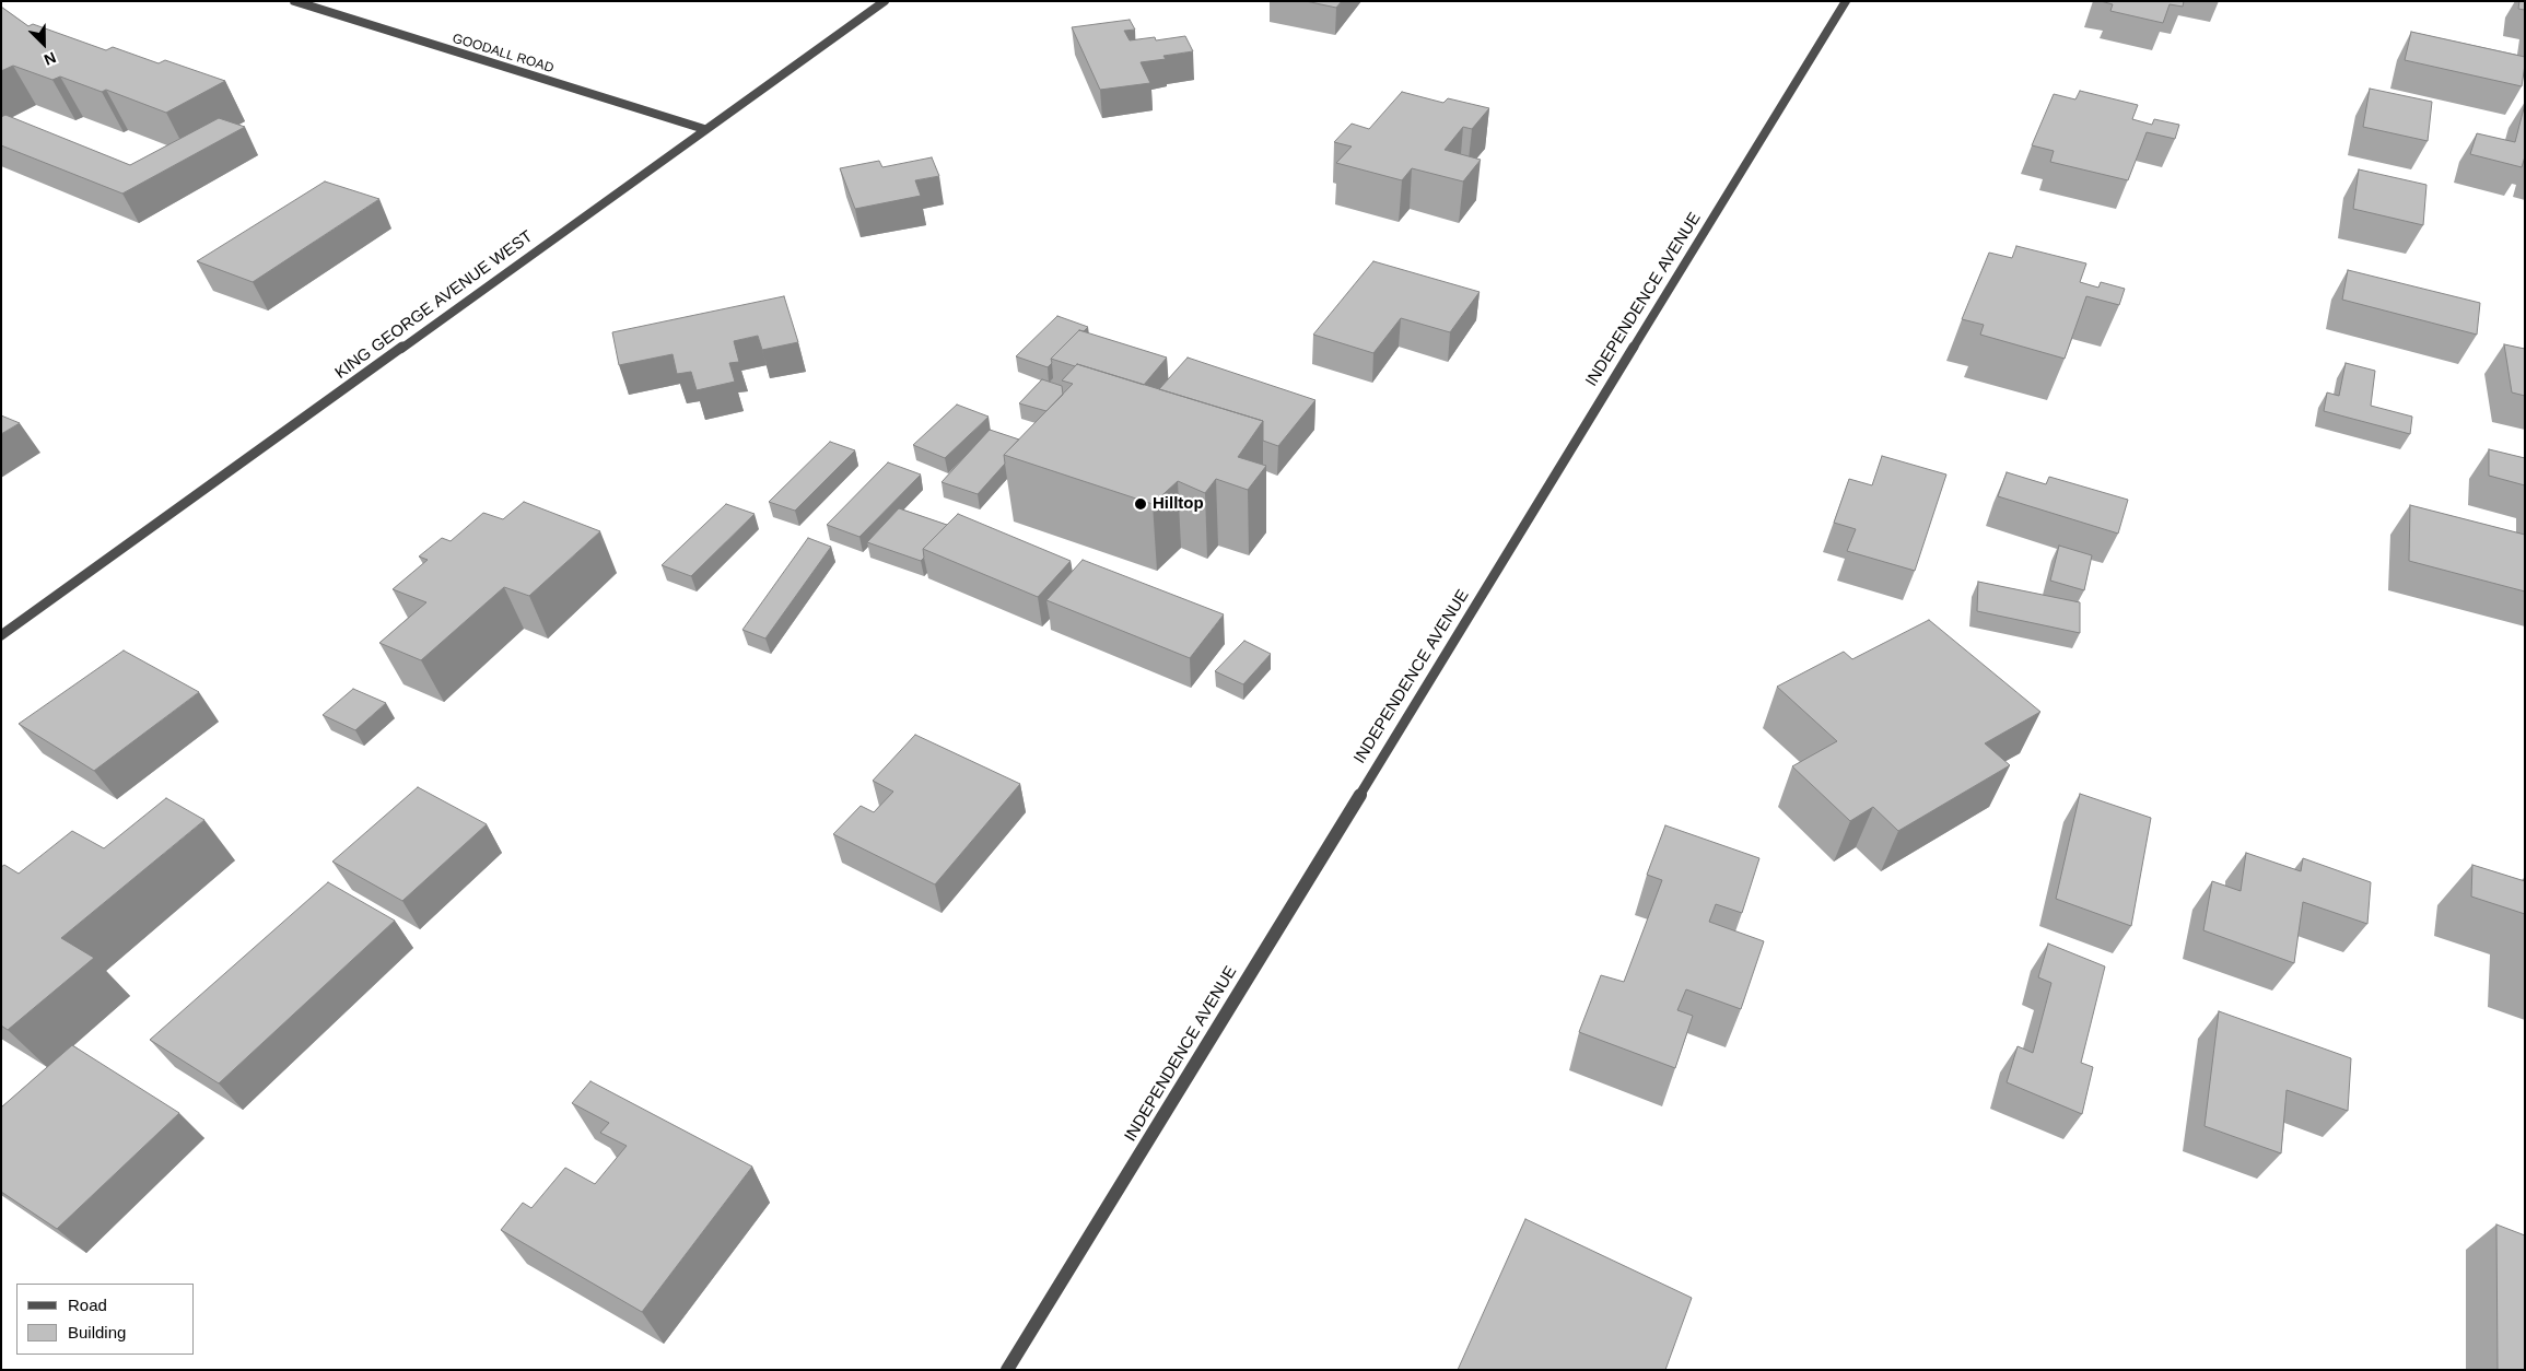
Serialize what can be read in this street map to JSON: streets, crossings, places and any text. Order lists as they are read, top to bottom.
{
  "streets": {
    "street": ["GOODALL ROAD", "INDEPENDENCE AVENUE", "KING GEORGE AVENUE WEST"]
  },
  "crossings": [
    ["GOODALL ROAD", "KING GEORGE AVENUE WEST"]
  ],
  "places": ["Hilltop"],
  "legend": ["Road", "Building"],
  "north": "bottom right"
}
